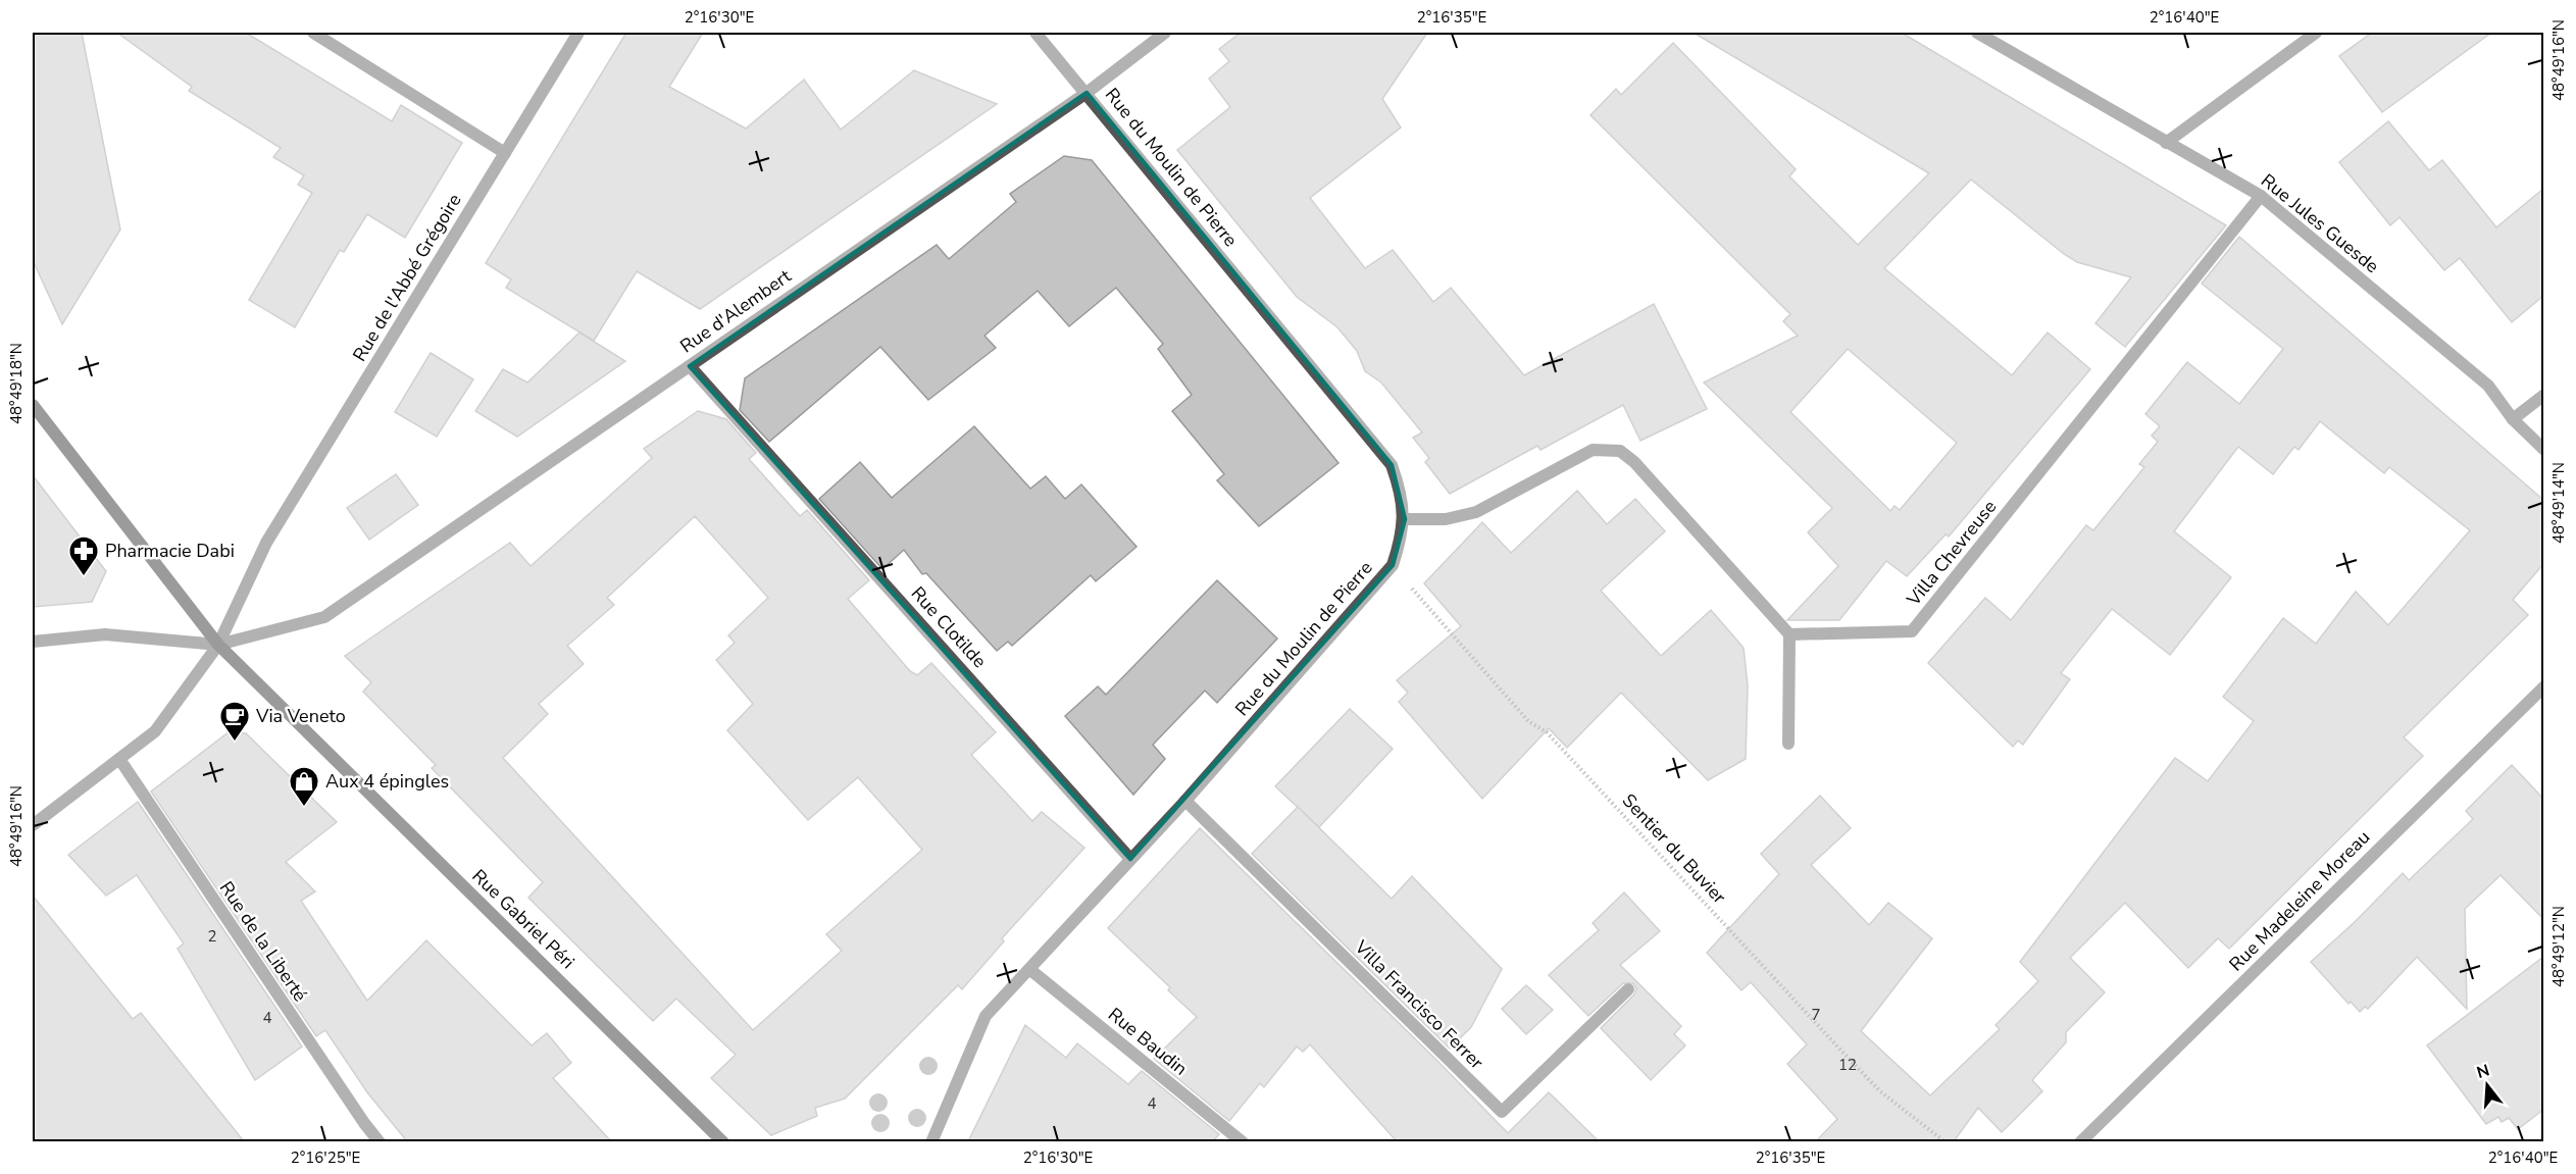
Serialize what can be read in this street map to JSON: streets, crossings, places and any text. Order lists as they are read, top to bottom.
{
  "streets": {
    "main road": ["Rue Gabriel Péri"],
    "street": [
      "Rue du Moulin de Pierre",
      "Rue Jules Guesde",
      "Rue de l'Abbé Grégoire",
      "Rue d'Alembert",
      "Villa Chevreuse",
      "Rue Clotilde",
      "Rue Madeleine Moreau",
      "Rue de la Liberté",
      "Villa Francisco Ferrer",
      "Rue Baudin"
    ],
    "path": ["Sentier du Buvier"]
  },
  "crossings": [
    ["Rue du Moulin de Pierre", "Rue d'Alembert"],
    ["Rue du Moulin de Pierre", "Rue Clotilde"],
    ["Rue du Moulin de Pierre", "Sentier du Buvier"],
    ["Rue du Moulin de Pierre", "Villa Francisco Ferrer"],
    ["Rue du Moulin de Pierre", "Rue Baudin"],
    ["Rue Jules Guesde", "Villa Chevreuse"],
    ["Rue de l'Abbé Grégoire", "Rue d'Alembert"],
    ["Rue de l'Abbé Grégoire", "Rue Gabriel Péri"],
    ["Rue de l'Abbé Grégoire", "Rue de la Liberté"],
    ["Rue d'Alembert", "Rue Clotilde"],
    ["Rue d'Alembert", "Rue Gabriel Péri"]
  ],
  "places": {
    "pharmacy": ["Pharmacie Dabi"],
    "cafe": ["Via Veneto"],
    "shop": ["Aux 4 épingles"]
  },
  "house_numbers": [
    "2",
    "7",
    "4",
    "12",
    "4"
  ],
  "north": "top",
  "coordinates": [
    "2°16'30\"E",
    "2°16'35\"E",
    "2°16'40\"E",
    "48°49'16\"N",
    "48°49'18\"N",
    "48°49'14\"N",
    "48°49'12\"N",
    "2°16'25\"E"
  ]
}
